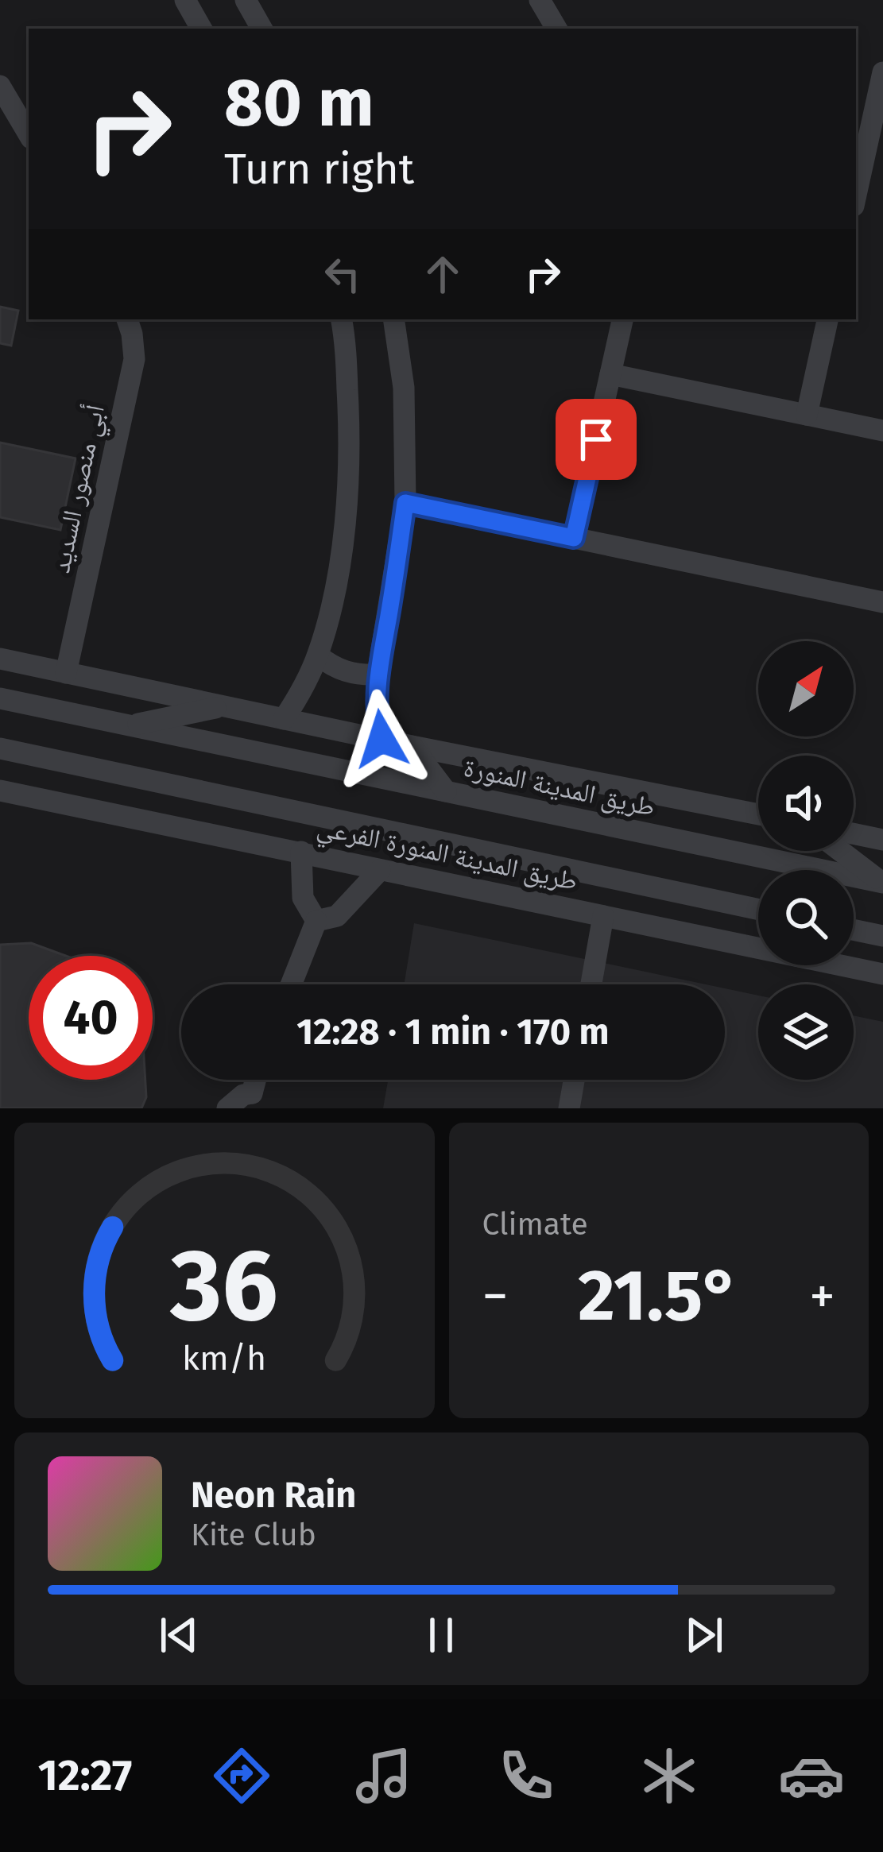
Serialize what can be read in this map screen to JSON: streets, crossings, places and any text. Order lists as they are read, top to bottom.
{
  "streets": {
    "street": ["أبي منصور السديد", "طريق المدينة المنورة", "طريق المدينة المنورة الفرعي"]
  },
  "north": "top right",
  "page": {
    "turn": ["80 m", "Turn right"],
    "limit": "40",
    "trip": "12:28 · 1 min · 170 m",
    "tile": "Climate",
    "heat": ["−", "21.5°", "+"],
    "song": ["Neon Rain", "Kite Club"],
    "tabs": "12:27",
    "gauge": ["36", "km/h"]
  }
}
